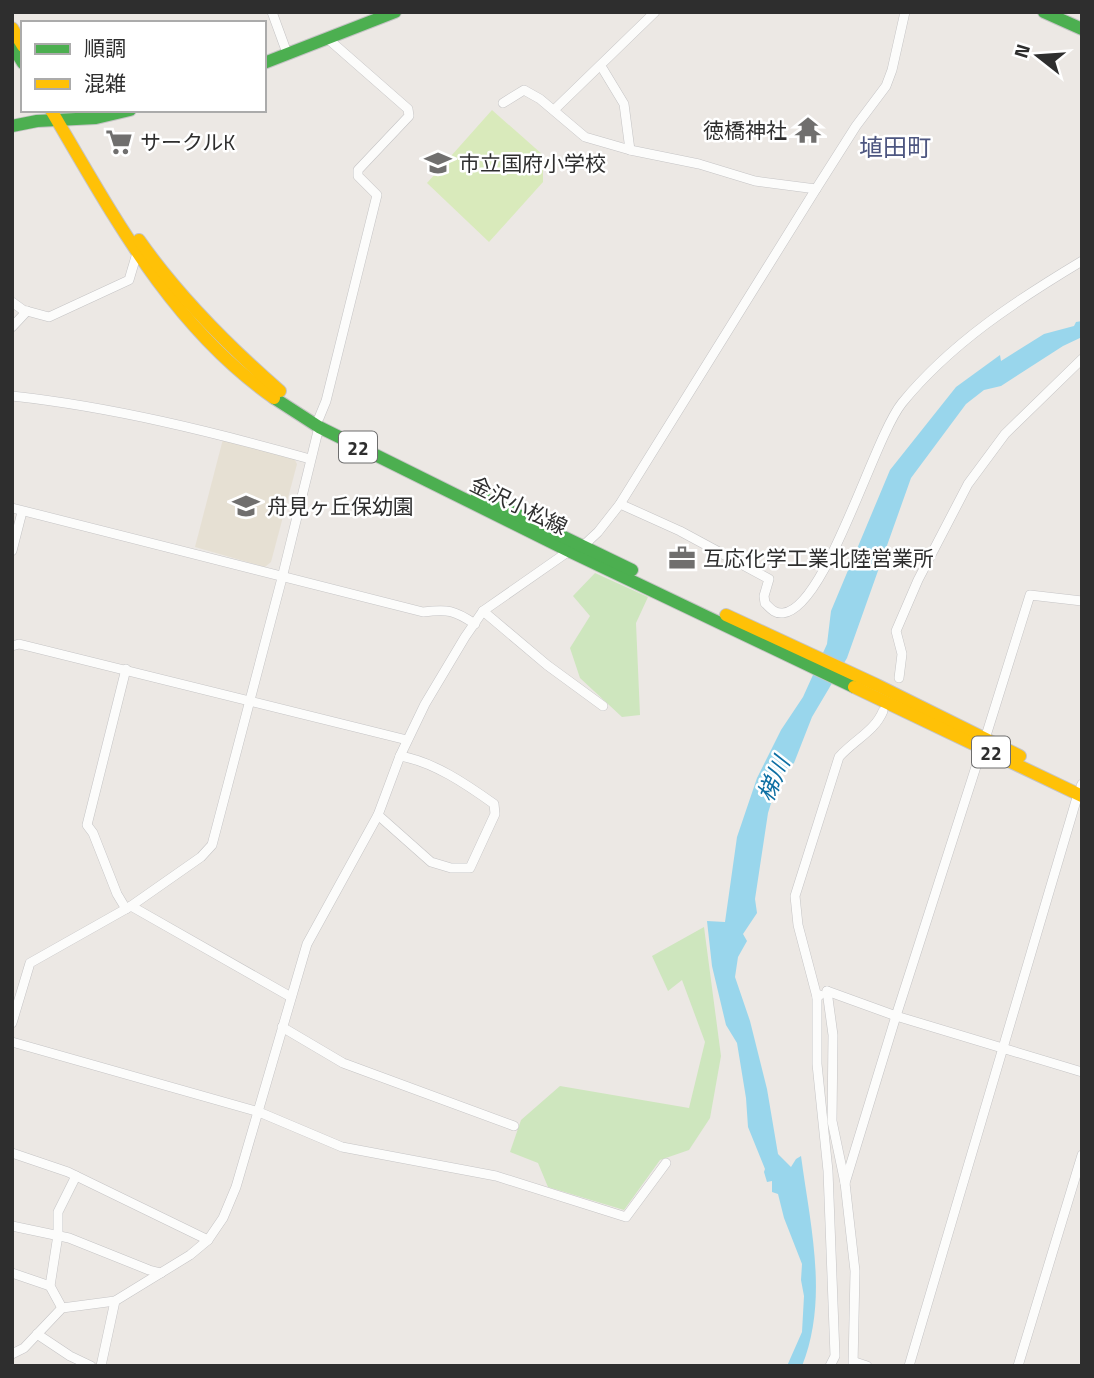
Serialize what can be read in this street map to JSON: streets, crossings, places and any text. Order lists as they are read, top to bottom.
{
  "streets": {
    "main road": ["22", "金沢小松線"]
  },
  "districts": ["埴田町"],
  "water": ["梯川"],
  "places": {
    "temple": ["徳橋神社"],
    "supermarket": ["サークルK"],
    "school or university": ["市立国府小学校", "舟見ヶ丘保幼園"],
    "office": ["互応化学工業北陸営業所"]
  },
  "legend": ["順調", "混雑"],
  "north": "left"
}
